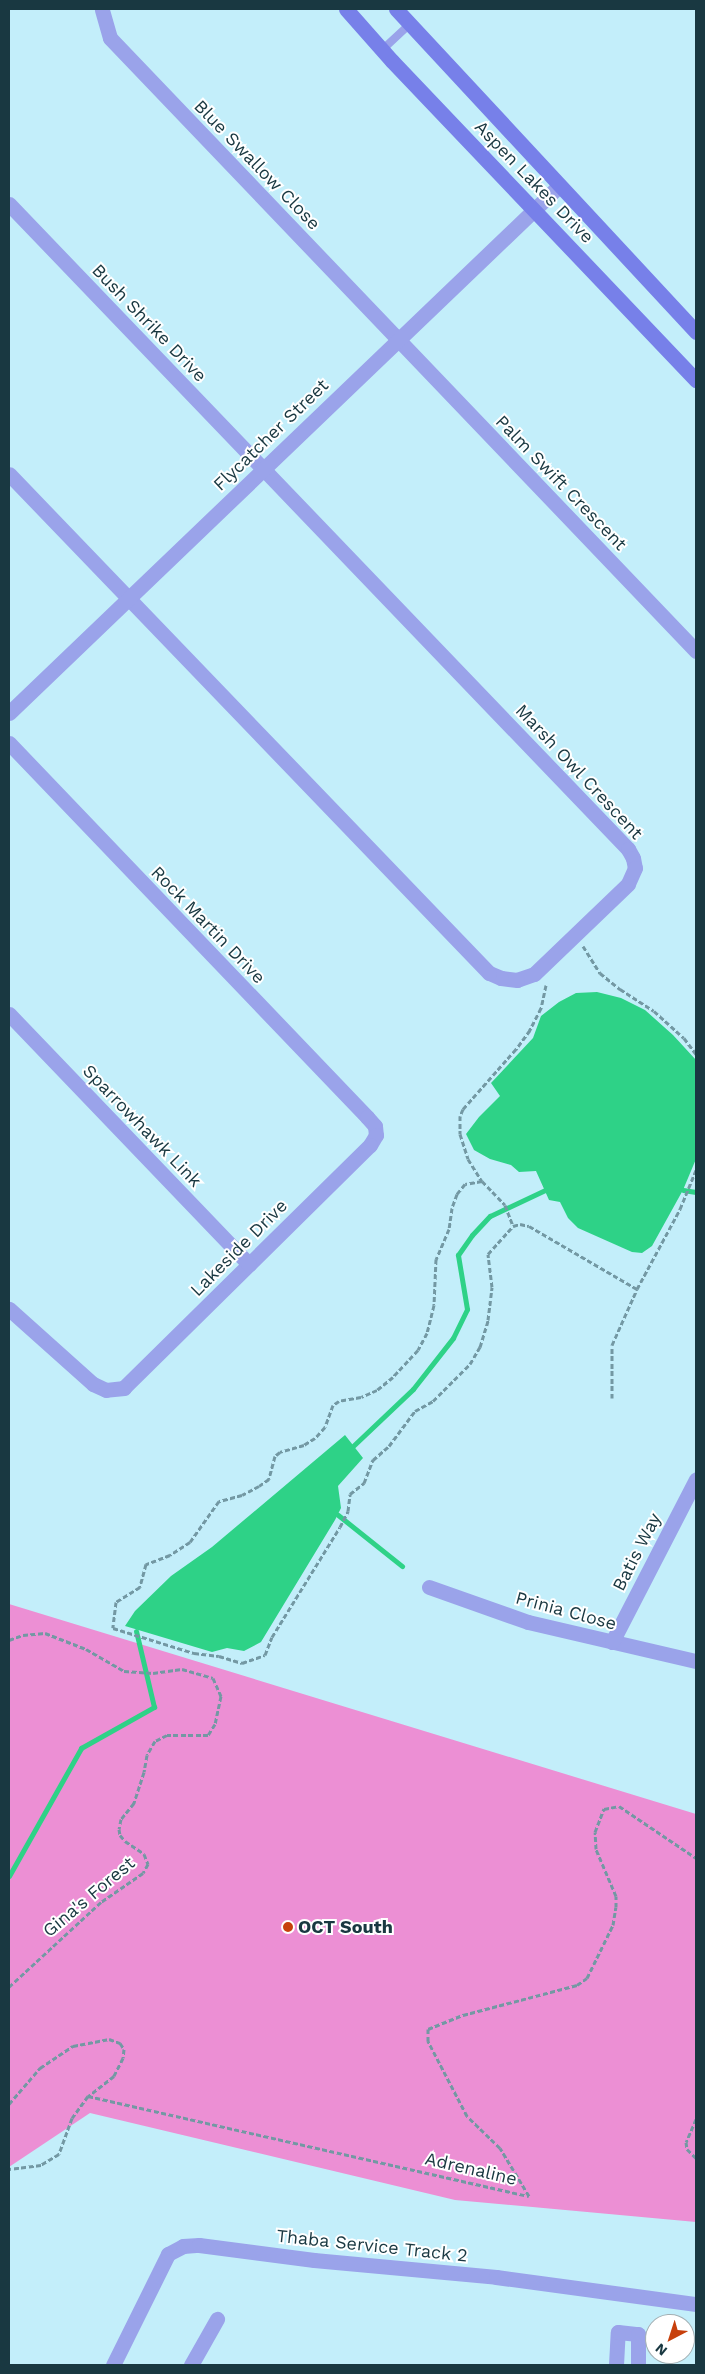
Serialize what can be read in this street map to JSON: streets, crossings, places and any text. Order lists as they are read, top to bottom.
{
  "streets": {
    "street": [
      "Blue Swallow Close",
      "Aspen Lakes Drive",
      "Bush Shrike Drive",
      "Flycatcher Street",
      "Palm Swift Crescent",
      "Marsh Owl Crescent",
      "Rock Martin Drive",
      "Sparrowhawk Link",
      "Lakeside Drive",
      "Batis Way",
      "Prinia Close",
      "Thaba Service Track 2"
    ],
    "path": ["Gina's Forest", "Adrenaline"]
  },
  "crossings": [
    ["Blue Swallow Close", "Flycatcher Street"],
    ["Blue Swallow Close", "Palm Swift Crescent"],
    ["Aspen Lakes Drive", "Flycatcher Street"],
    ["Bush Shrike Drive", "Flycatcher Street"],
    ["Bush Shrike Drive", "Marsh Owl Crescent"],
    ["Flycatcher Street", "Palm Swift Crescent"],
    ["Flycatcher Street", "Marsh Owl Crescent"],
    ["Rock Martin Drive", "Lakeside Drive"],
    ["Sparrowhawk Link", "Lakeside Drive"],
    ["Batis Way", "Prinia Close"]
  ],
  "places": ["OCT South"],
  "north": "bottom left"
}
